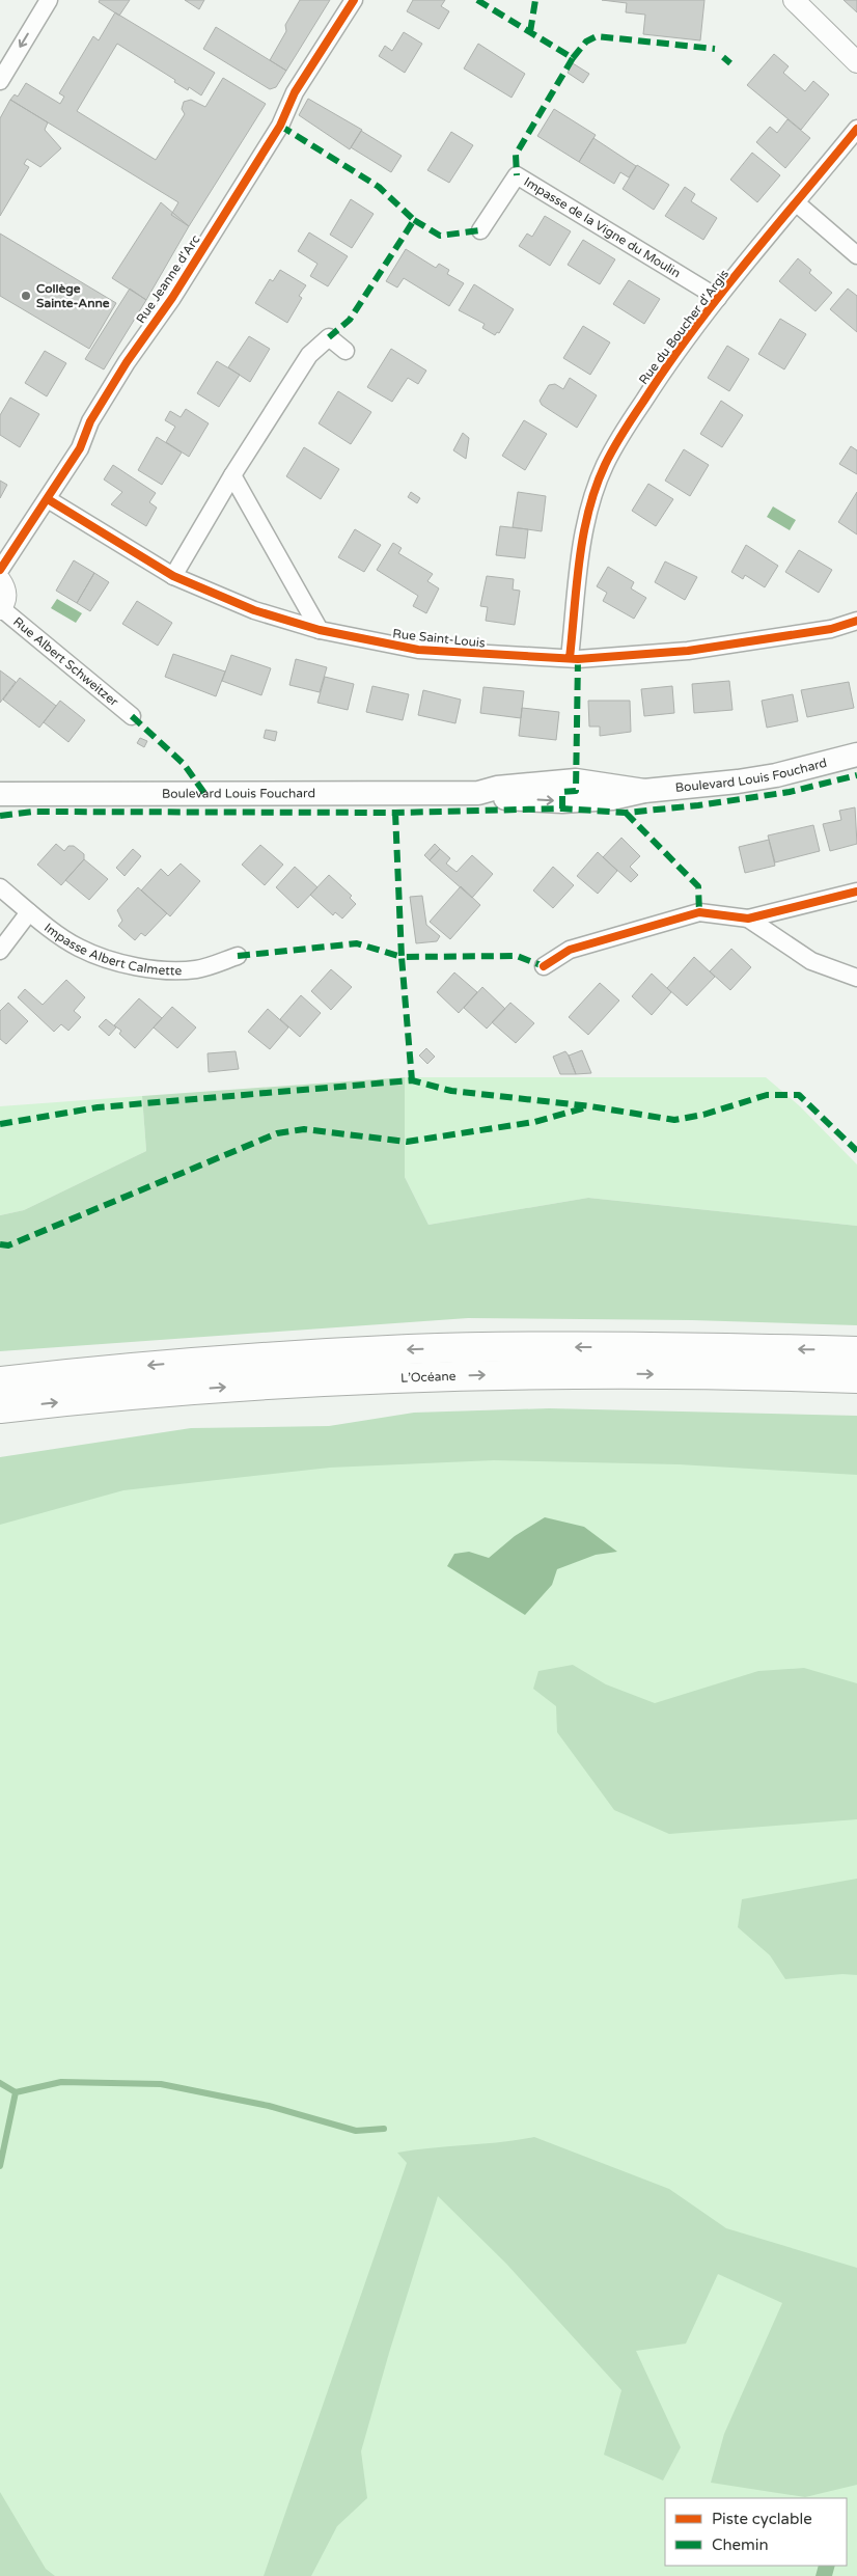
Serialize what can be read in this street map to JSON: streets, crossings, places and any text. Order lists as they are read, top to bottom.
{
  "streets": {
    "highway": ["L’Océane"],
    "main road": ["Boulevard Louis Fouchard"],
    "street": [
      "Impasse de la Vigne du Moulin",
      "Rue Jeanne d'Arc",
      "Rue du Boucher d'Argis",
      "Rue Saint-Louis",
      "Rue Albert Schweitzer",
      "Impasse Albert Calmette"
    ]
  },
  "crossings": [
    ["Impasse de la Vigne du Moulin", "Rue du Boucher d'Argis"],
    ["Rue Jeanne d'Arc", "Rue Saint-Louis"],
    ["Rue du Boucher d'Argis", "Rue Saint-Louis"]
  ],
  "places": ["Collège Sainte-Anne"],
  "legend": ["Piste cyclable", "Chemin"]
}
